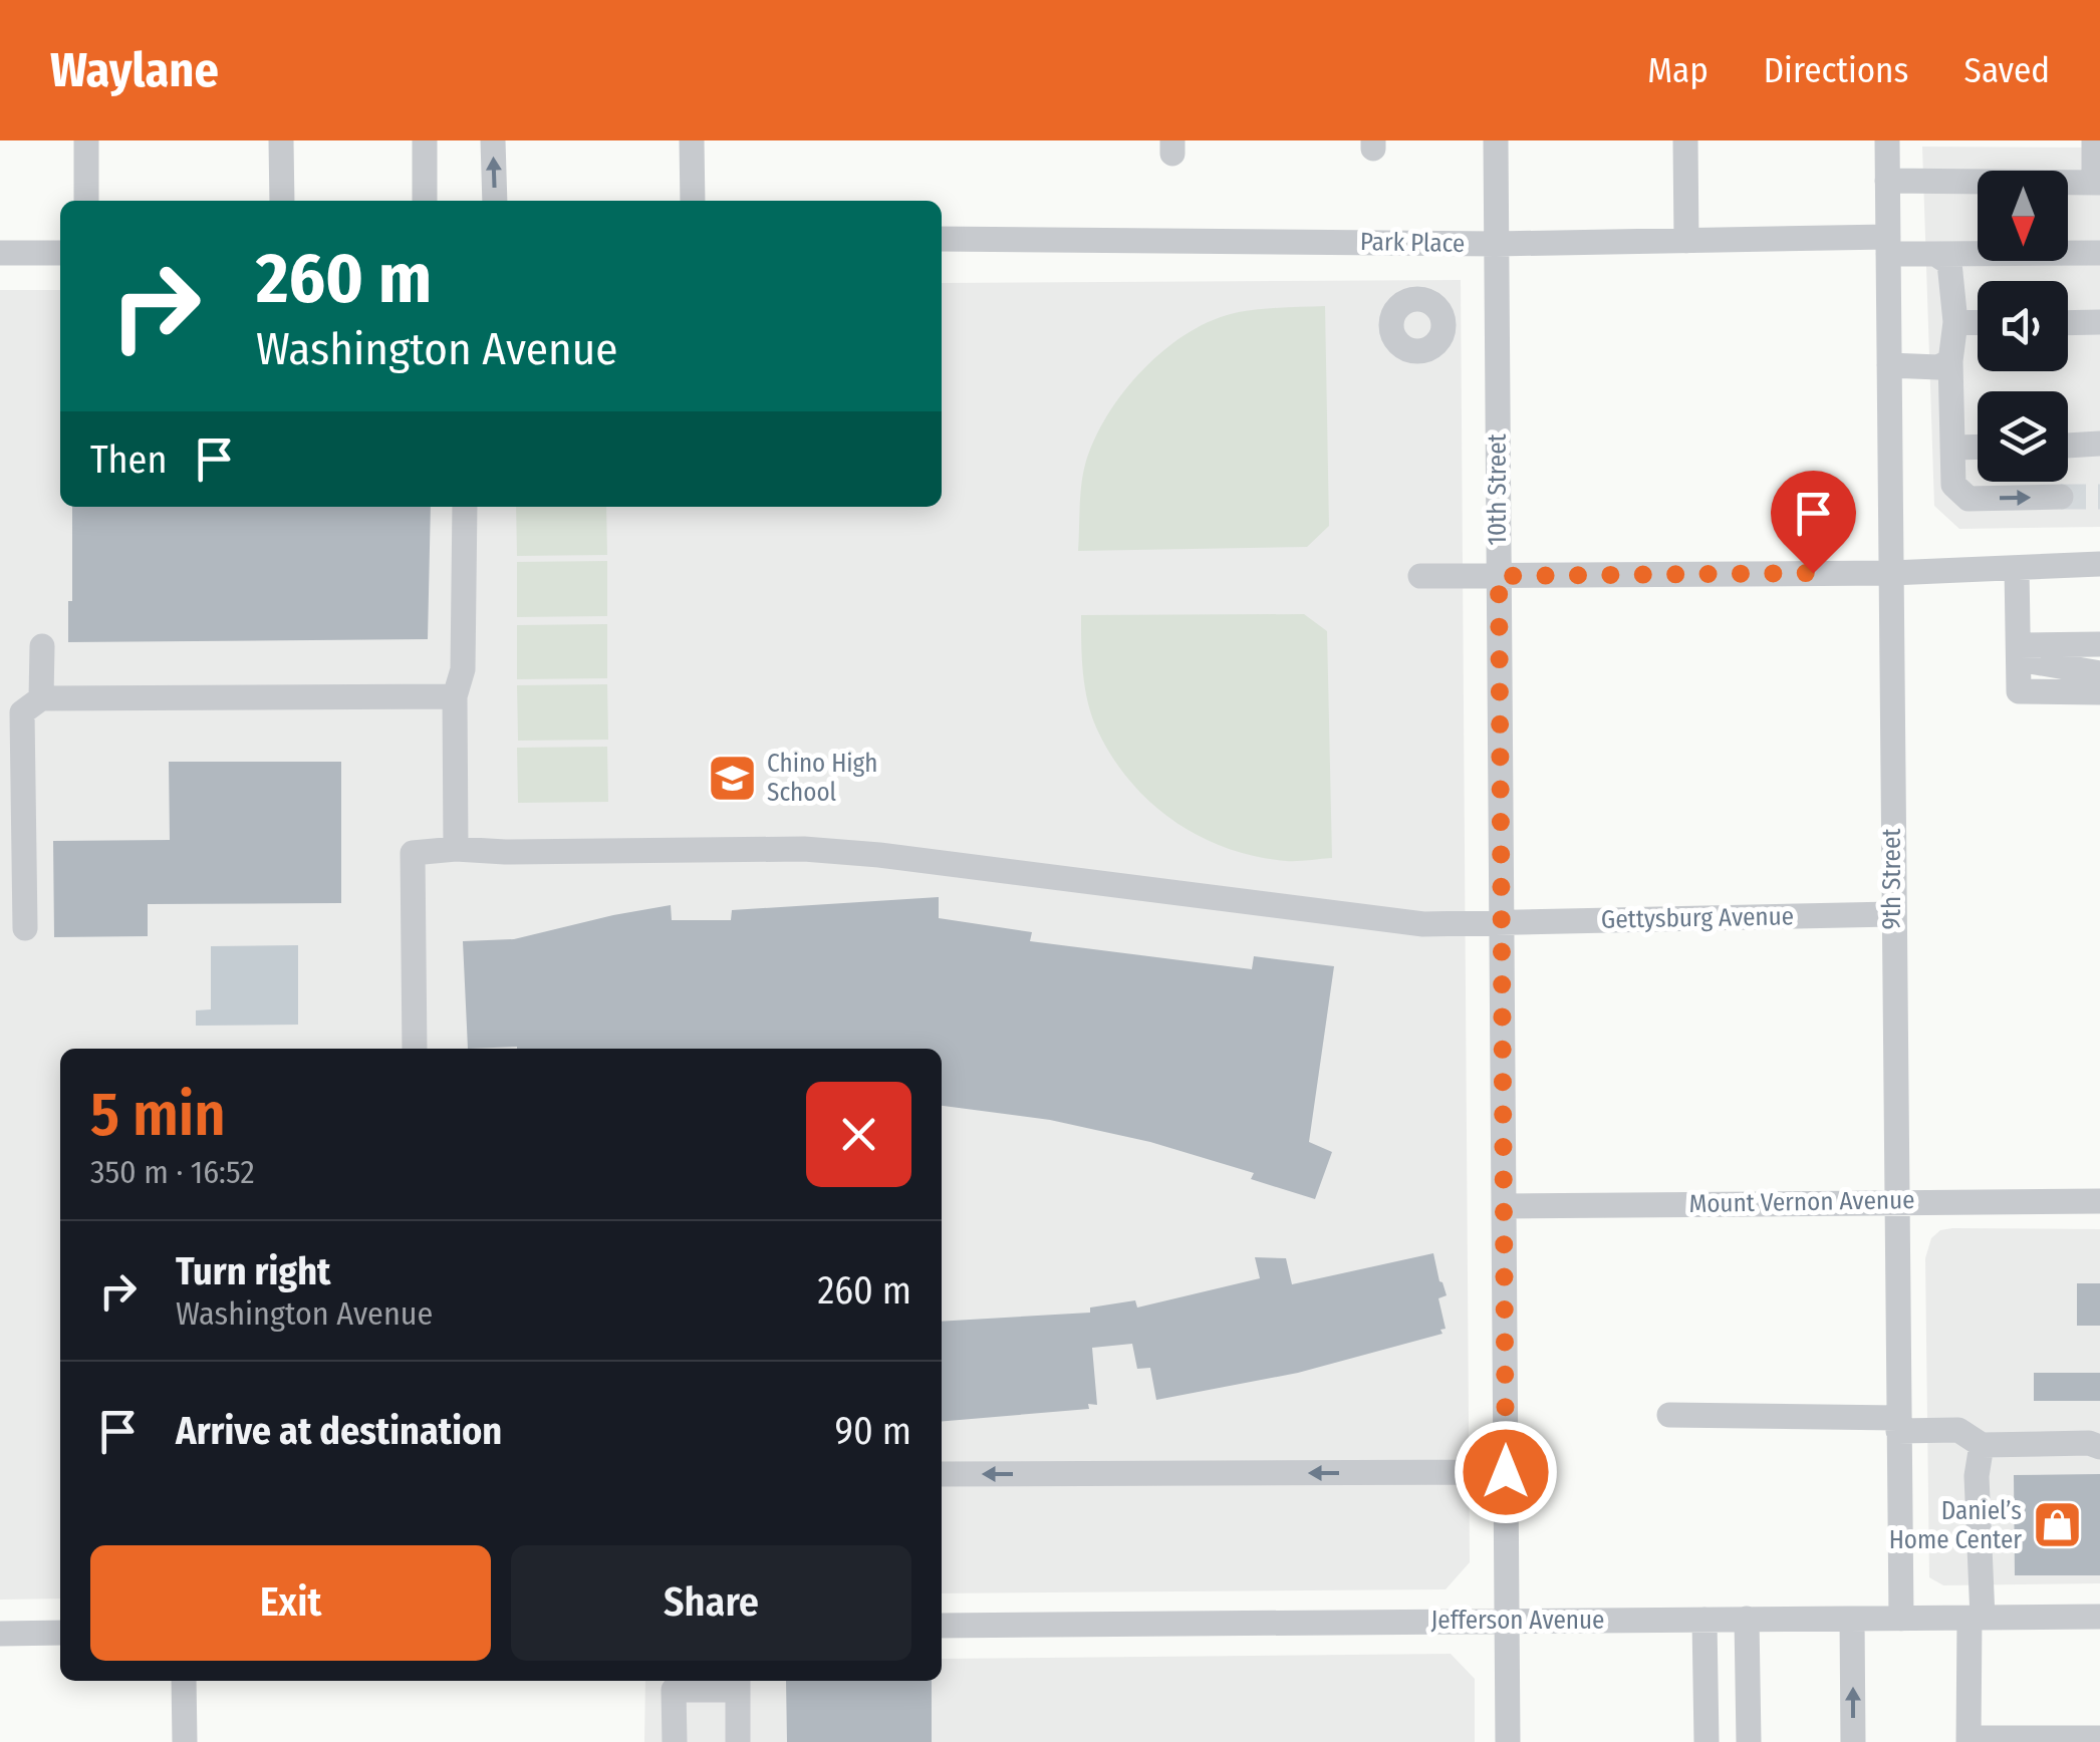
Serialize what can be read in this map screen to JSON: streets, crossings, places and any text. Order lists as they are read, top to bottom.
{
  "streets": {
    "street": [
      "Park Place",
      "10th Street",
      "9th Street",
      "Gettysburg Avenue",
      "Mount Vernon Avenue",
      "Jefferson Avenue"
    ]
  },
  "crossings": [
    ["Park Place", "10th Street"],
    ["Park Place", "9th Street"],
    ["10th Street", "Gettysburg Avenue"],
    ["10th Street", "Mount Vernon Avenue"],
    ["10th Street", "Jefferson Avenue"],
    ["9th Street", "Gettysburg Avenue"],
    ["9th Street", "Mount Vernon Avenue"],
    ["9th Street", "Jefferson Avenue"]
  ],
  "places": {
    "school or university": ["Chino High School"],
    "shop": ["Daniel’s Home Center"]
  },
  "north": "bottom",
  "page": {
    "header": "Waylane",
    "nav": ["Map", "Directions", "Saved"],
    "turn": ["260 m", "Washington Avenue"],
    "then": "Then",
    "heading": ["5 min", "350 m · 16:52"],
    "list": [
      {
        "name": "Turn right",
        "note": "Washington Avenue",
        "value": "260 m"
      },
      {
        "name": "Arrive at destination",
        "value": "90 m"
      }
    ],
    "buttons": ["Exit", "Share"]
  }
}
